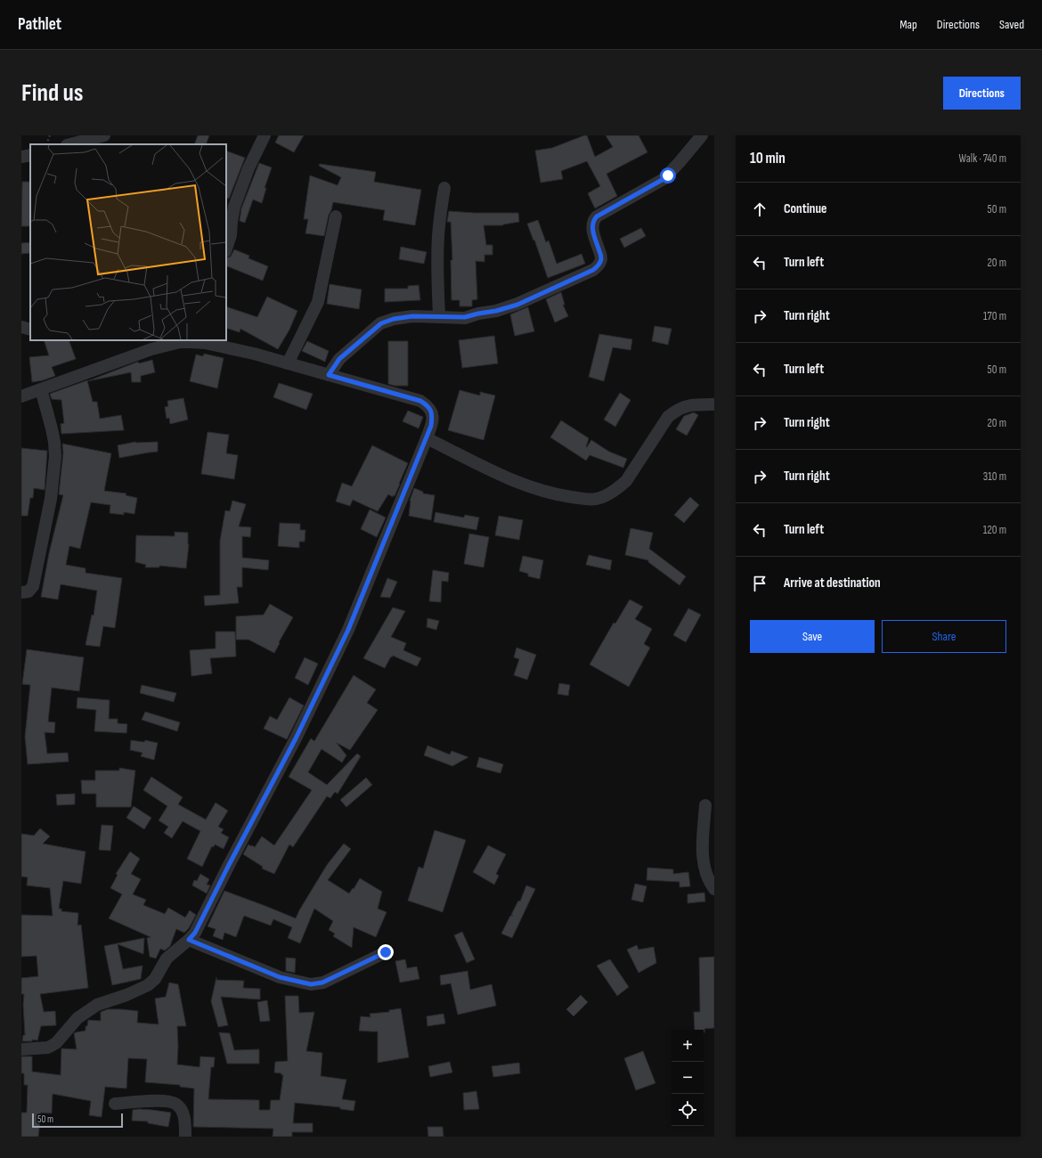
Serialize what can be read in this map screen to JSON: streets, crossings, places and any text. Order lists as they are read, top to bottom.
{
  "scale_bar": "50 m",
  "page": {
    "header": "Pathlet",
    "nav": ["Map", "Directions", "Saved"],
    "buttons": [
      "Directions",
      ["Save", "Share"]
    ],
    "title": "Find us",
    "heading": ["10 min", "Walk · 740 m"],
    "list": [
      ["Continue", "50 m"],
      ["Turn left", "20 m"],
      ["Turn right", "170 m"],
      ["Turn left", "50 m"],
      ["Turn right", "20 m"],
      ["Turn right", "310 m"],
      ["Turn left", "120 m"],
      "Arrive at destination"
    ],
    "map_buttons": ["+", "−"],
    "scale": "50 m"
  }
}
